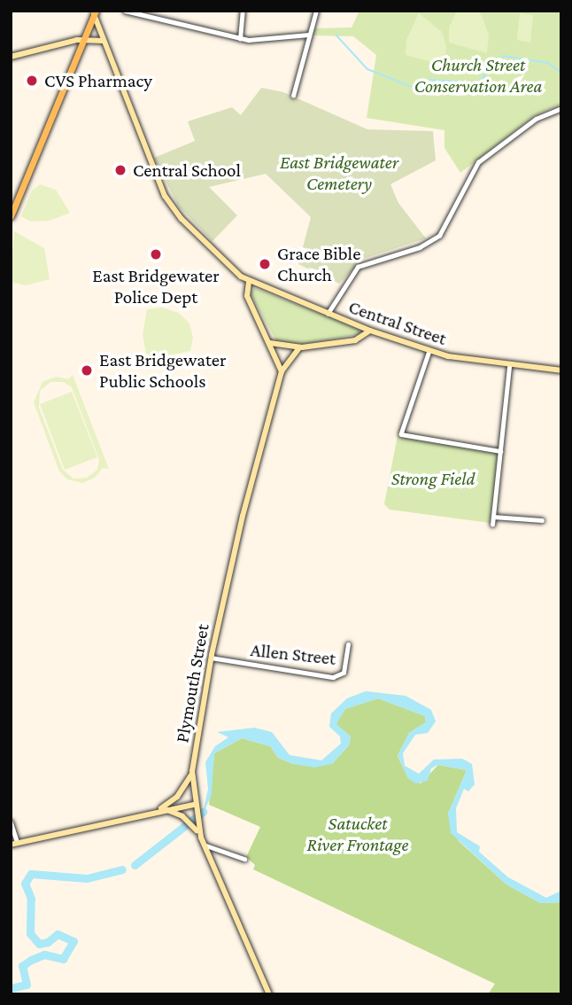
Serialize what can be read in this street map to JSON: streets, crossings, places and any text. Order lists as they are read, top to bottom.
{
  "streets": {
    "main road": ["Central Street", "Plymouth Street"],
    "street": ["Allen Street"]
  },
  "crossings": [
    ["Allen Street", "Plymouth Street"]
  ],
  "parks": [
    "Church Street Conservation Area",
    "East Bridgewater Cemetery",
    "Strong Field",
    "Satucket River Frontage"
  ],
  "places": [
    "CVS Pharmacy",
    "Central School",
    "East Bridgewater Police Dept",
    "Grace Bible Church",
    "East Bridgewater Public Schools"
  ]
}
